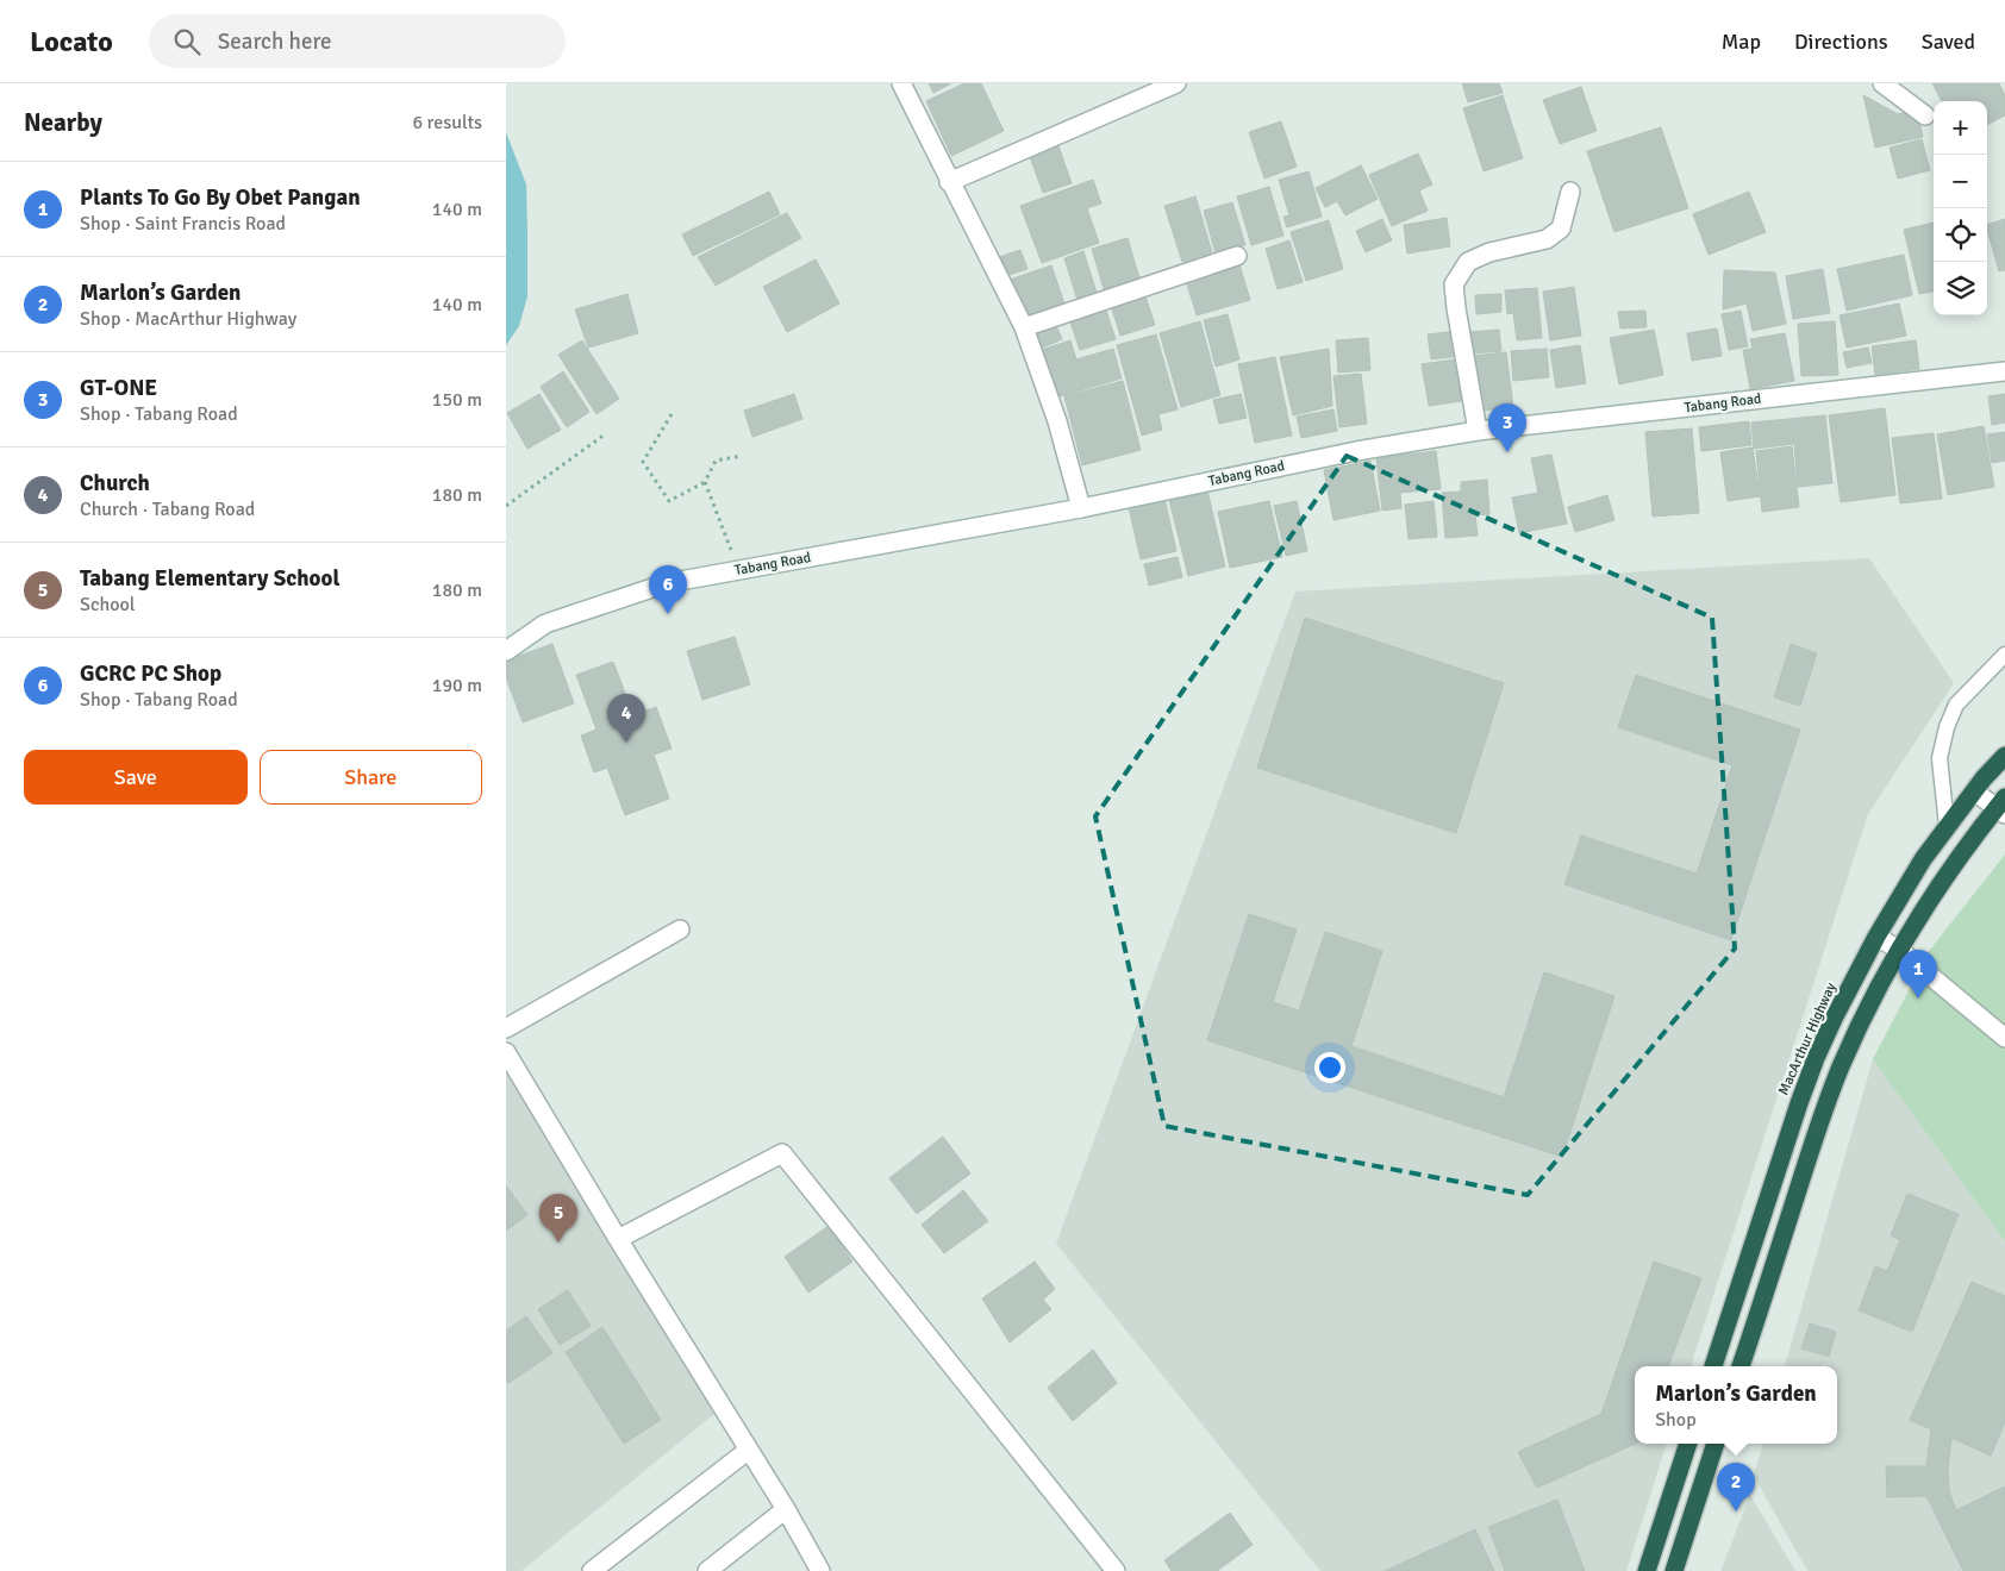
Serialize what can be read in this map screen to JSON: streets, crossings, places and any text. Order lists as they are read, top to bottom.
{
  "streets": {
    "highway": ["MacArthur Highway"],
    "street": ["Tabang Road"]
  },
  "page": {
    "header": "Locato",
    "search": "Search here",
    "nav": ["Map", "Directions", "Saved"],
    "heading": ["Nearby", "6 results"],
    "map_buttons": ["+", "−"],
    "list": [
      {
        "mark": "1",
        "name": "Plants To Go By Obet Pangan",
        "note": "Shop · Saint Francis Road",
        "value": "140 m"
      },
      {
        "mark": "2",
        "name": "Marlon’s Garden",
        "note": "Shop · MacArthur Highway",
        "value": "140 m"
      },
      {
        "mark": "3",
        "name": "GT-ONE",
        "note": "Shop · Tabang Road",
        "value": "150 m"
      },
      {
        "mark": "4",
        "name": "Church",
        "note": "Church · Tabang Road",
        "value": "180 m"
      },
      {
        "mark": "5",
        "name": "Tabang Elementary School",
        "note": "School",
        "value": "180 m"
      },
      {
        "mark": "6",
        "name": "GCRC PC Shop",
        "note": "Shop · Tabang Road",
        "value": "190 m"
      }
    ],
    "pins": [
      "3",
      "6",
      "4",
      "1",
      "5",
      "2"
    ],
    "buttons": ["Save", "Share"],
    "popup": ["Marlon’s Garden", "Shop"]
  }
}
